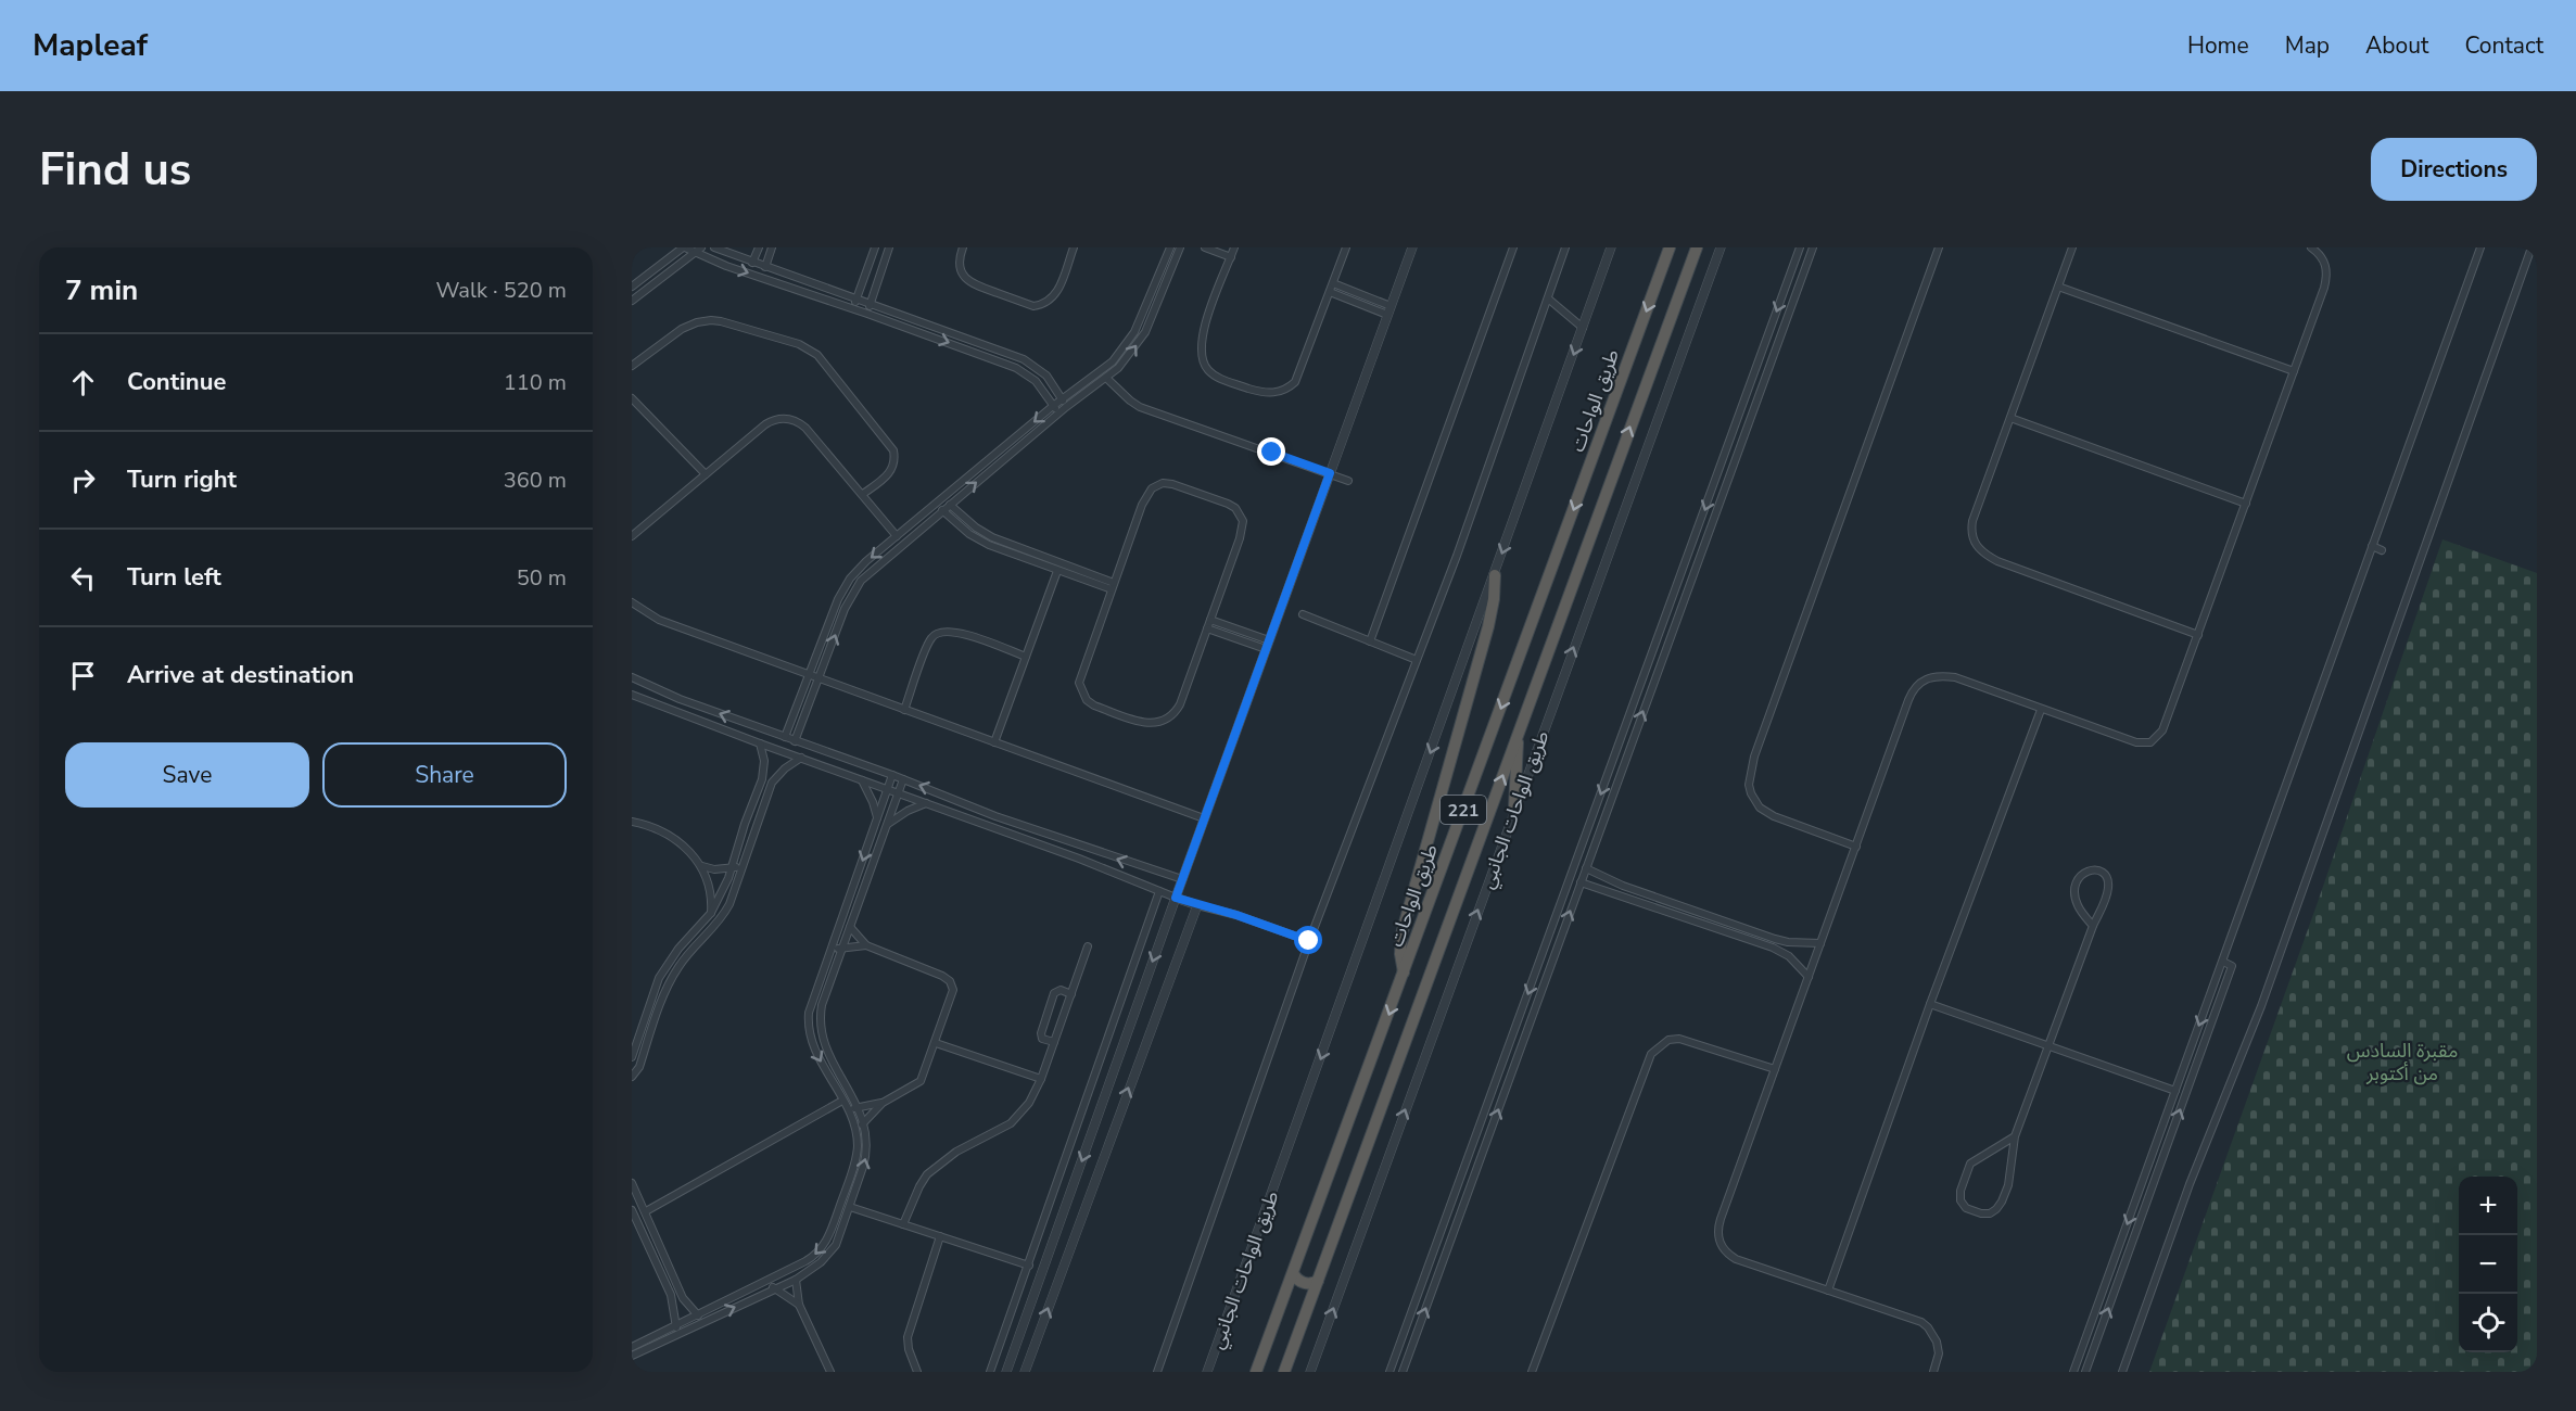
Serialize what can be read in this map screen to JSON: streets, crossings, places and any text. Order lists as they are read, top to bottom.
{
  "streets": {
    "highway": ["طريق الواحات", "221"],
    "street": ["طريق الواحات الجانبي"]
  },
  "parks": ["مقبرة السادس من أكتوبر"],
  "page": {
    "header": "Mapleaf",
    "nav": [
      "Home",
      "Map",
      "About",
      "Contact"
    ],
    "buttons": [
      "Directions",
      ["Save", "Share"]
    ],
    "title": "Find us",
    "heading": ["7 min", "Walk · 520 m"],
    "list": [
      ["Continue", "110 m"],
      ["Turn right", "360 m"],
      ["Turn left", "50 m"],
      "Arrive at destination"
    ],
    "map_buttons": ["+", "−"]
  }
}
